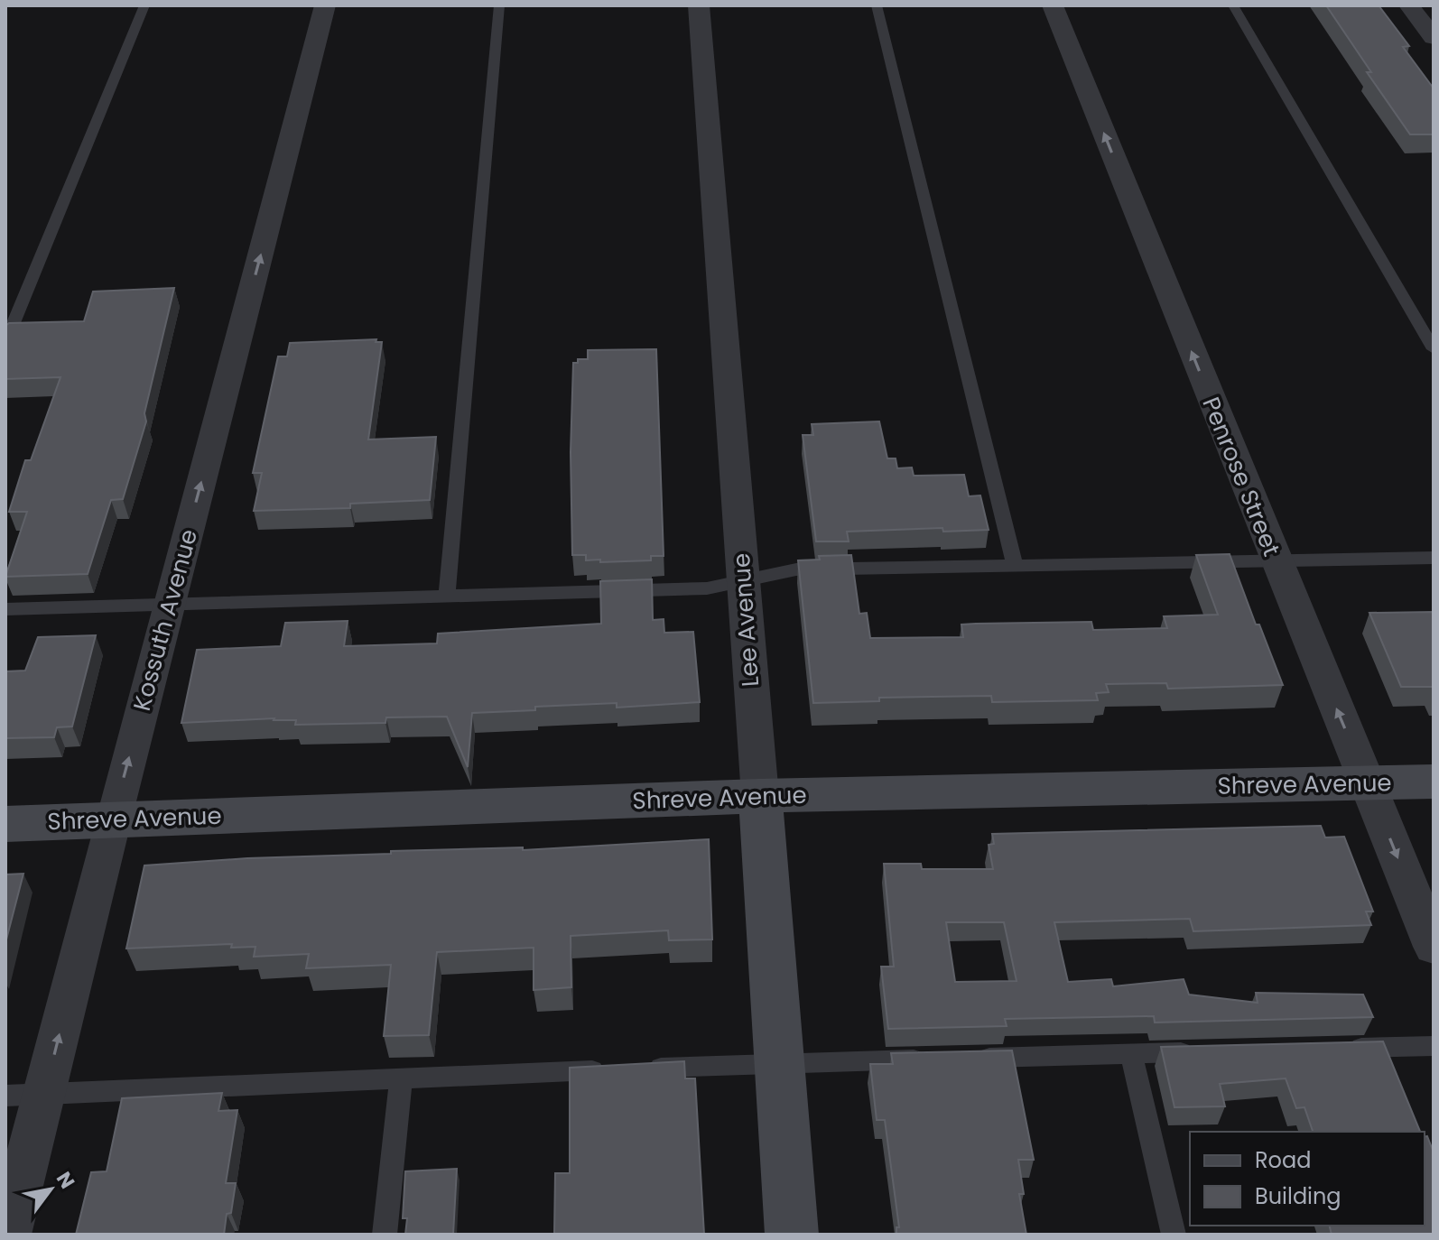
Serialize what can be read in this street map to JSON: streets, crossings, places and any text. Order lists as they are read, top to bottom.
{
  "streets": {
    "street": [
      "Penrose Street",
      "Kossuth Avenue",
      "Lee Avenue",
      "Shreve Avenue"
    ]
  },
  "crossings": [
    ["Penrose Street", "Shreve Avenue"],
    ["Kossuth Avenue", "Shreve Avenue"],
    ["Lee Avenue", "Shreve Avenue"]
  ],
  "one_way": ["Kossuth Avenue"],
  "legend": ["Road", "Building"],
  "north": "top right"
}
